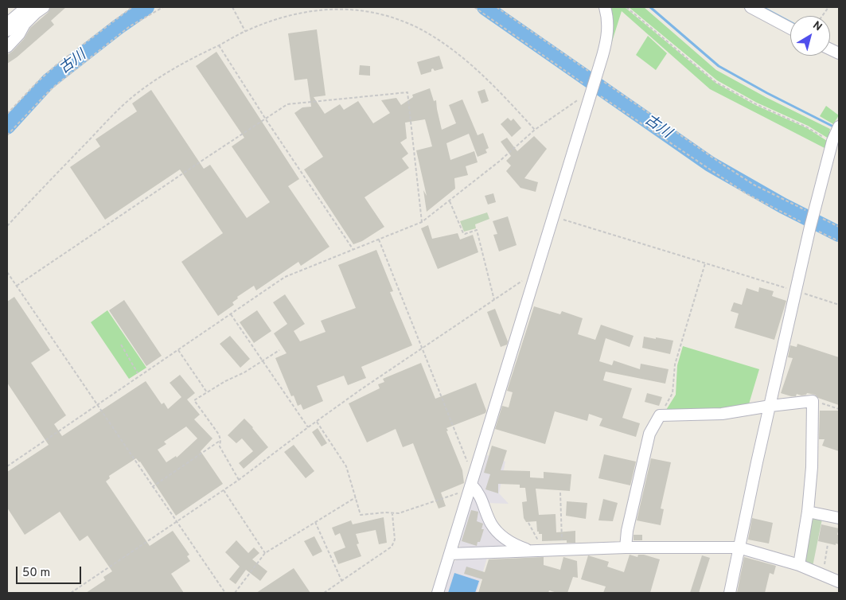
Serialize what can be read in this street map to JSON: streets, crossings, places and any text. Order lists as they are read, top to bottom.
{
  "water": ["古川"],
  "scale_bar": "50 m",
  "north": "top right"
}
